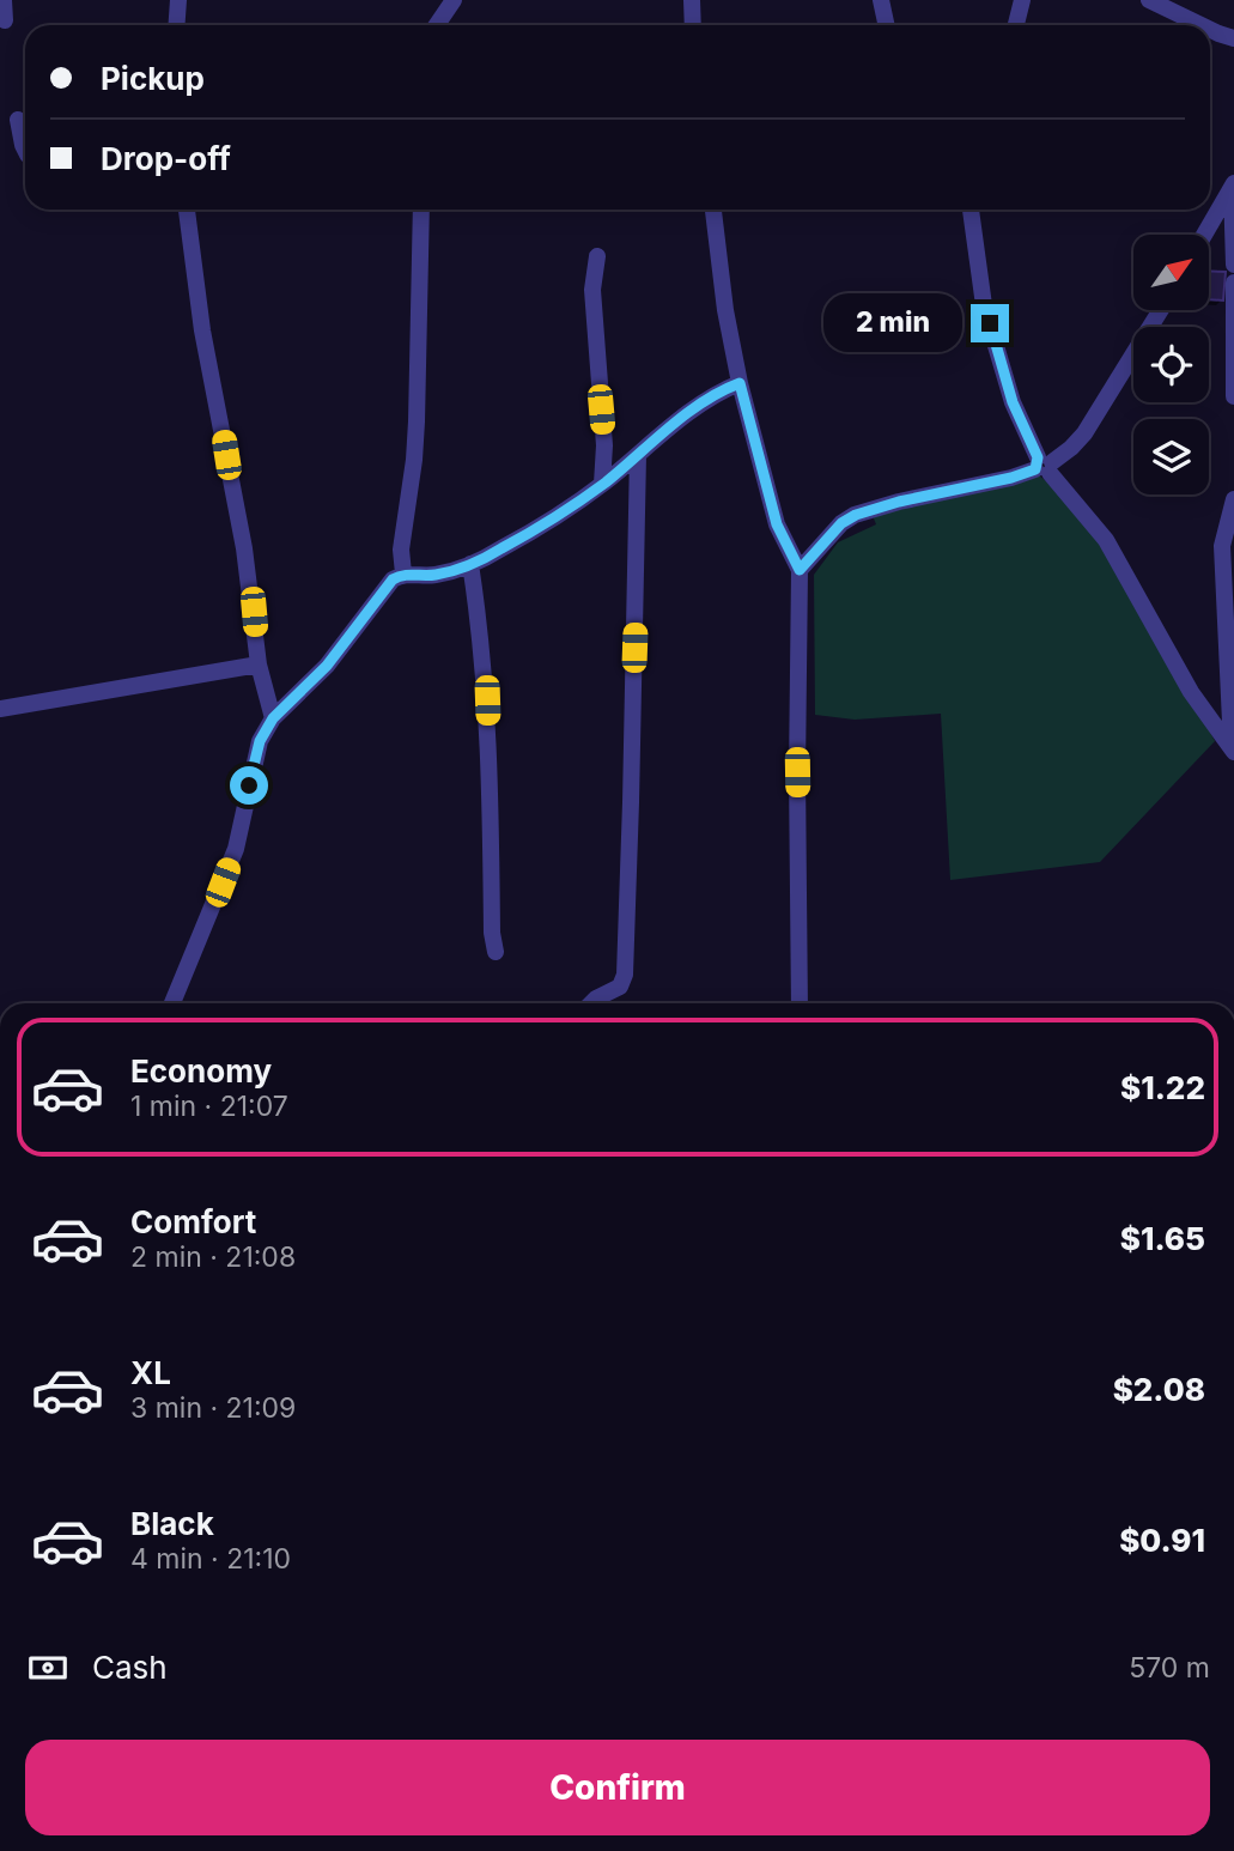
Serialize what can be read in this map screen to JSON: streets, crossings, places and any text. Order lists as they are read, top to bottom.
{
  "north": "top right",
  "page": {
    "banner": ["Pickup", "Drop-off"],
    "bubble": "2 min",
    "list": [
      {
        "name": "Economy",
        "note": "1 min · 21:07",
        "value": "$1.22"
      },
      {
        "name": "Comfort",
        "note": "2 min · 21:08",
        "value": "$1.65"
      },
      {
        "name": "XL",
        "note": "3 min · 21:09",
        "value": "$2.08"
      },
      {
        "name": "Black",
        "note": "4 min · 21:10",
        "value": "$0.91"
      }
    ],
    "pay": ["Cash", "570 m"],
    "buttons": "Confirm"
  }
}
